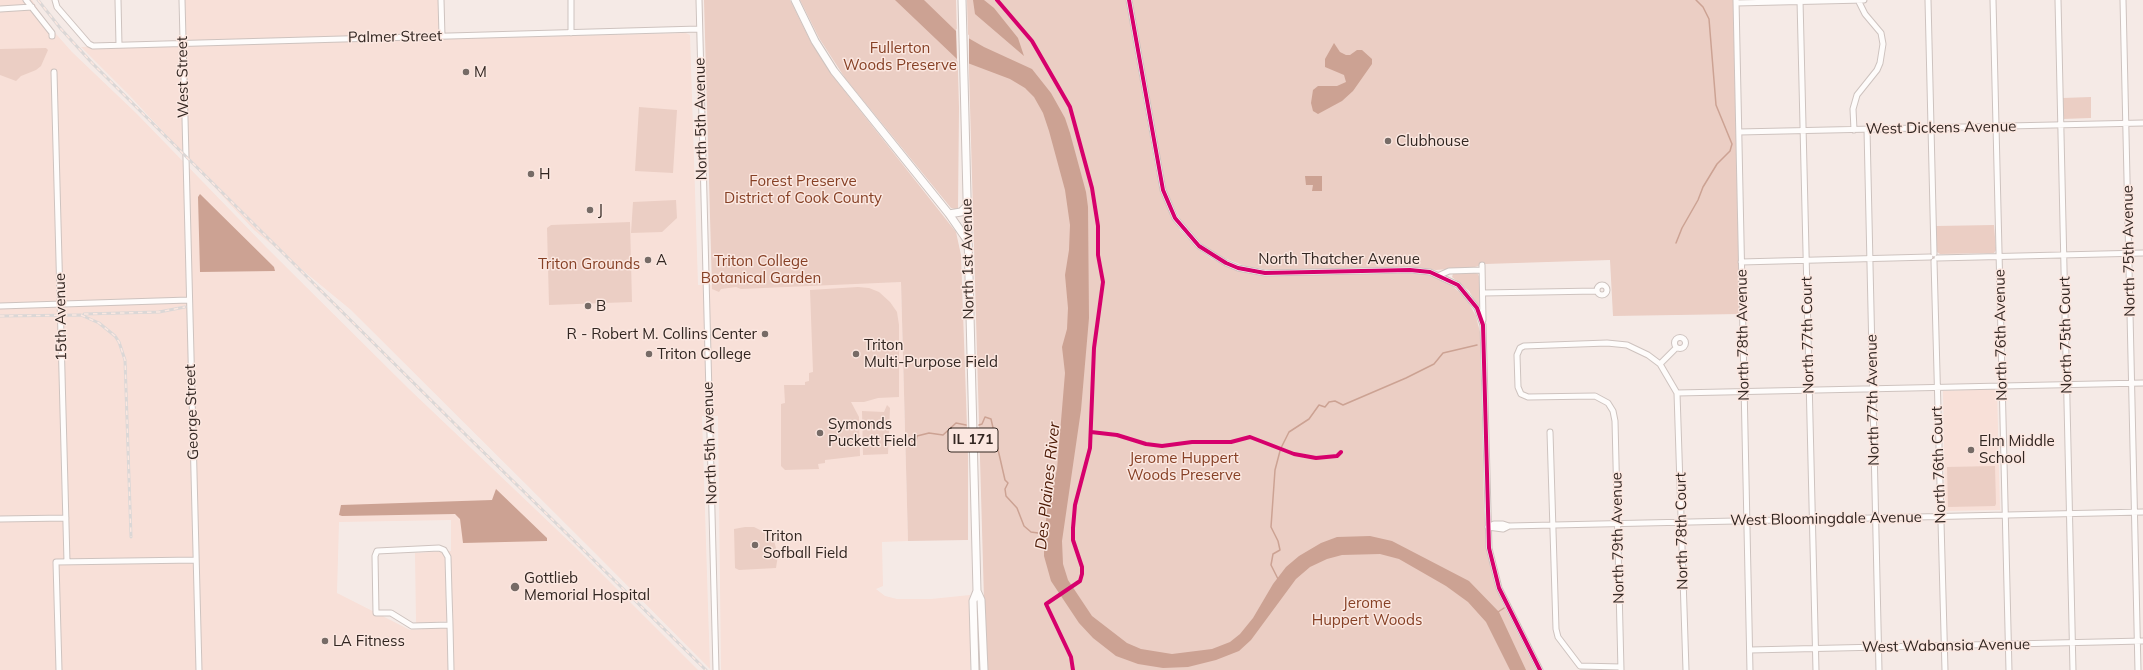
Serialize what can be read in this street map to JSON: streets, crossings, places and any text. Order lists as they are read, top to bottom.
{
  "streets": {
    "main road": ["North 1st Avenue", "IL 171"],
    "street": [
      "Palmer Street",
      "West Street",
      "North 5th Avenue",
      "West Dickens Avenue",
      "North 75th Avenue",
      "North Thatcher Avenue",
      "15th Avenue",
      "North 78th Avenue",
      "North 77th Court",
      "North 76th Avenue",
      "North 75th Court",
      "North 77th Avenue",
      "George Street",
      "North 76th Court",
      "West Bloomingdale Avenue",
      "North 78th Court",
      "North 79th Avenue",
      "West Wabansia Avenue"
    ]
  },
  "crossings": [
    ["Palmer Street", "West Street"],
    ["Palmer Street", "North 5th Avenue"],
    ["West Street", "George Street"],
    ["West Dickens Avenue", "North 75th Avenue"],
    ["West Dickens Avenue", "North 78th Avenue"],
    ["West Dickens Avenue", "North 77th Court"],
    ["West Dickens Avenue", "North 76th Avenue"],
    ["West Dickens Avenue", "North 75th Court"],
    ["West Dickens Avenue", "North 77th Avenue"],
    ["West Dickens Avenue", "North 76th Court"],
    ["North 75th Avenue", "West Bloomingdale Avenue"],
    ["North 75th Avenue", "West Wabansia Avenue"],
    ["North Thatcher Avenue", "West Bloomingdale Avenue"],
    ["North 78th Avenue", "West Bloomingdale Avenue"],
    ["North 78th Avenue", "West Wabansia Avenue"],
    ["North 77th Court", "West Bloomingdale Avenue"],
    ["North 77th Court", "West Wabansia Avenue"],
    ["North 76th Avenue", "West Bloomingdale Avenue"],
    ["North 76th Avenue", "West Wabansia Avenue"],
    ["North 75th Court", "West Bloomingdale Avenue"],
    ["North 75th Court", "West Wabansia Avenue"],
    ["North 77th Avenue", "West Bloomingdale Avenue"],
    ["North 77th Avenue", "West Wabansia Avenue"],
    ["North 76th Court", "West Bloomingdale Avenue"],
    ["North 76th Court", "West Wabansia Avenue"],
    ["West Bloomingdale Avenue", "North 78th Court"],
    ["West Bloomingdale Avenue", "North 79th Avenue"]
  ],
  "water": ["Des Plaines River"],
  "parks": [
    "Fullerton Woods Preserve",
    "Forest Preserve District of Cook County",
    "Triton College Botanical Garden",
    "Triton Grounds",
    "Jerome Huppert Woods Preserve",
    "Jerome Huppert Woods"
  ],
  "places": [
    "M",
    "Clubhouse",
    "H",
    "J",
    "A",
    "B",
    "R - Robert M. Collins Center",
    "Triton College",
    "Triton Multi-Purpose Field",
    "Symonds Puckett Field",
    "Elm Middle School",
    "Triton Sofball Field",
    "Gottlieb Memorial Hospital",
    "LA Fitness"
  ]
}
